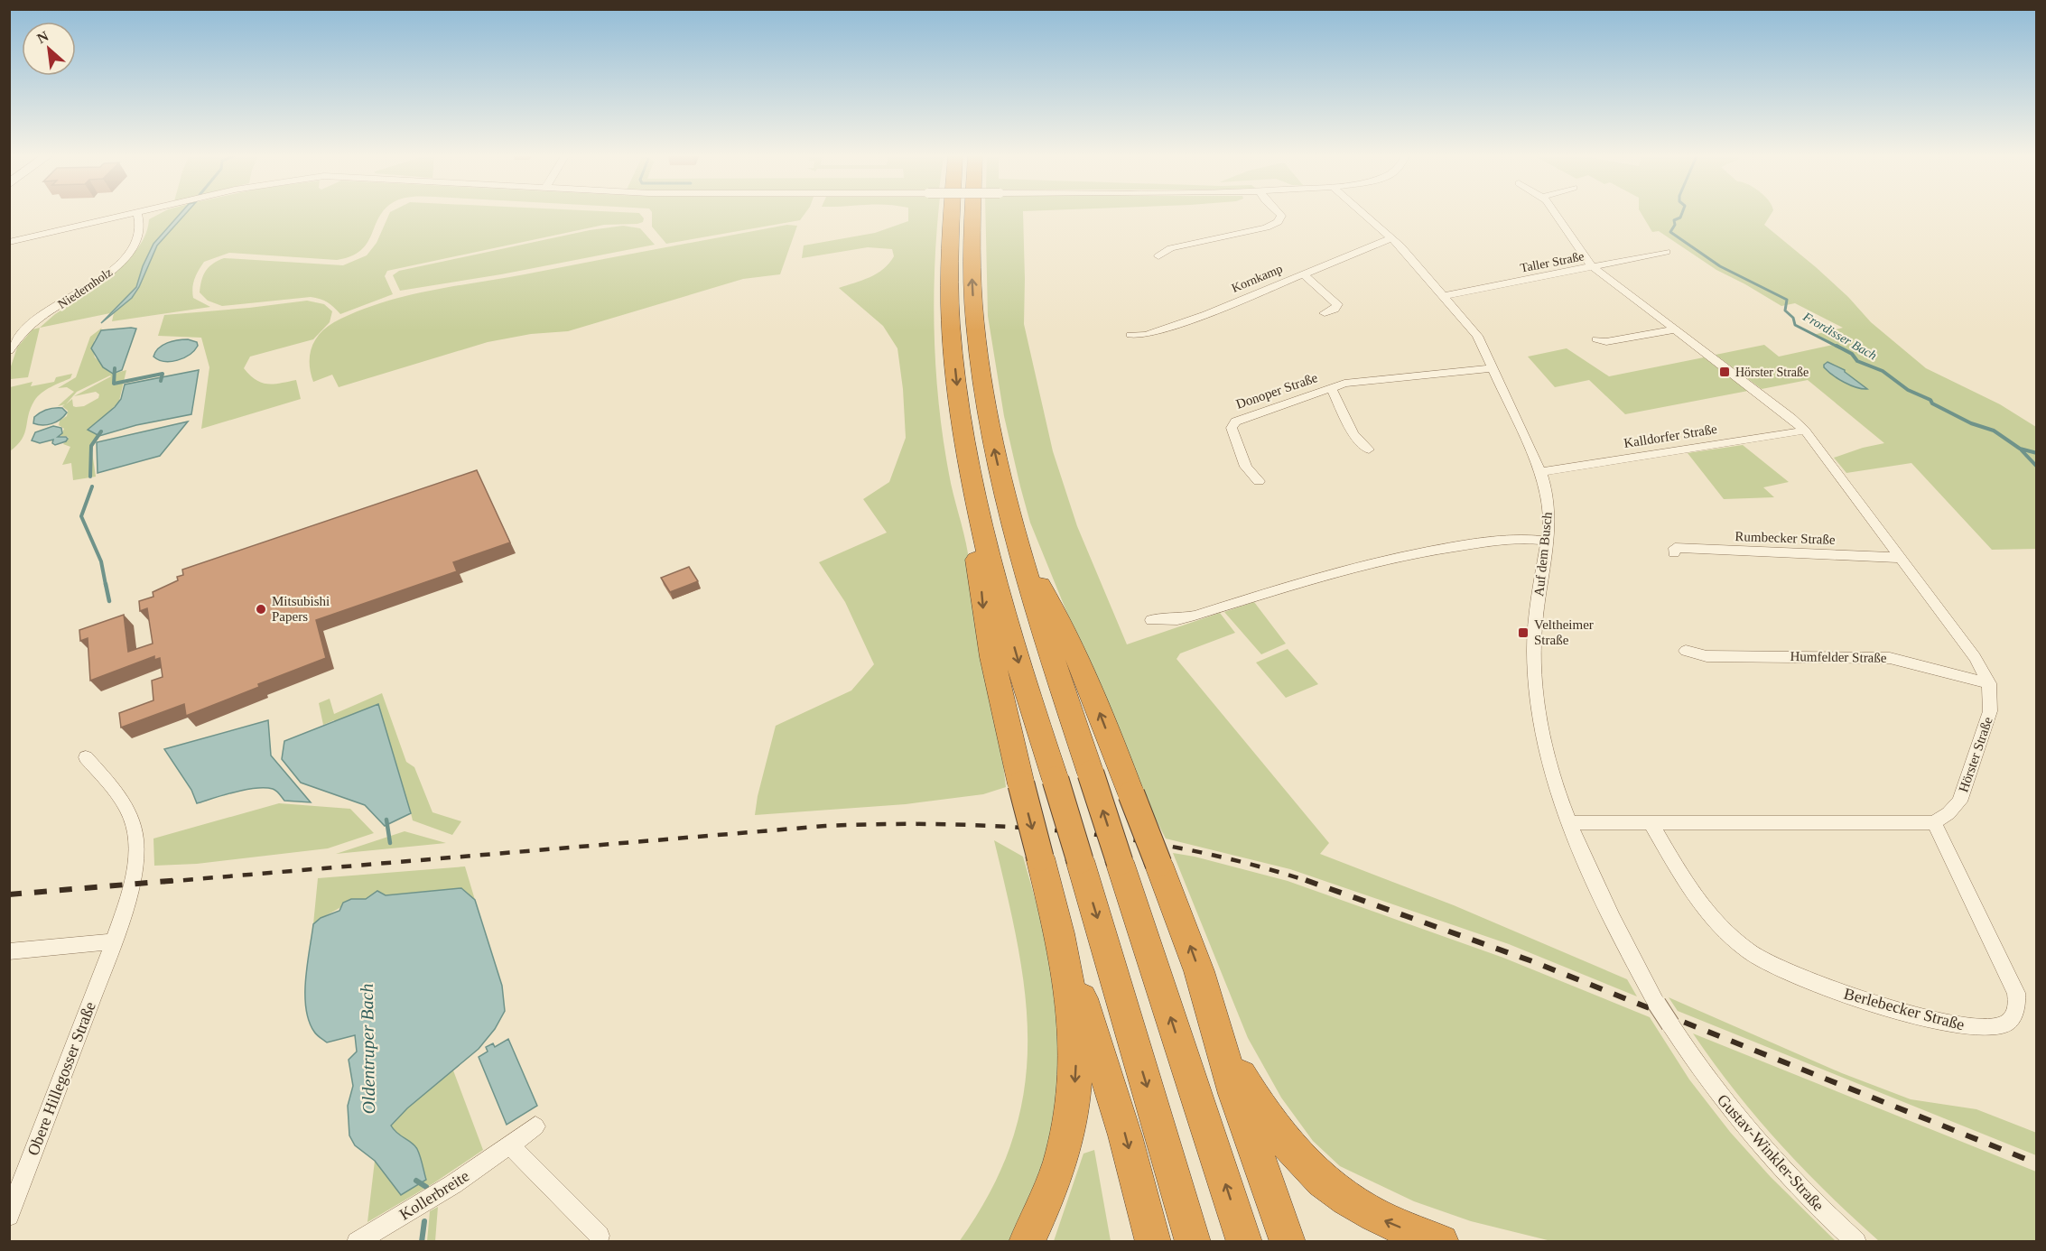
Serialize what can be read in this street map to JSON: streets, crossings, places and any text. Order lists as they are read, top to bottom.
{
  "streets": {
    "street": [
      "Taller Straße",
      "Kornkamp",
      "Niedernholz",
      "Donoper Straße",
      "Kalldorfer Straße",
      "Rumbecker Straße",
      "Auf dem Busch",
      "Humfelder Straße",
      "Hörster Straße",
      "Berlebecker Straße",
      "Obere Hillegosser Straße",
      "Gustav-Winkler-Straße",
      "Kollerbreite"
    ]
  },
  "crossings": [
    ["Taller Straße", "Auf dem Busch"],
    ["Taller Straße", "Hörster Straße"],
    ["Kornkamp", "Auf dem Busch"],
    ["Donoper Straße", "Auf dem Busch"],
    ["Kalldorfer Straße", "Auf dem Busch"],
    ["Kalldorfer Straße", "Hörster Straße"],
    ["Rumbecker Straße", "Hörster Straße"],
    ["Auf dem Busch", "Gustav-Winkler-Straße"],
    ["Humfelder Straße", "Hörster Straße"],
    ["Hörster Straße", "Berlebecker Straße"]
  ],
  "water": ["Frordisser Bach", "Oldentruper Bach"],
  "places": {
    "transit": ["Hörster Straße", "Veltheimer Straße"],
    "other": ["Mitsubishi Papers"]
  },
  "north": "top left"
}
